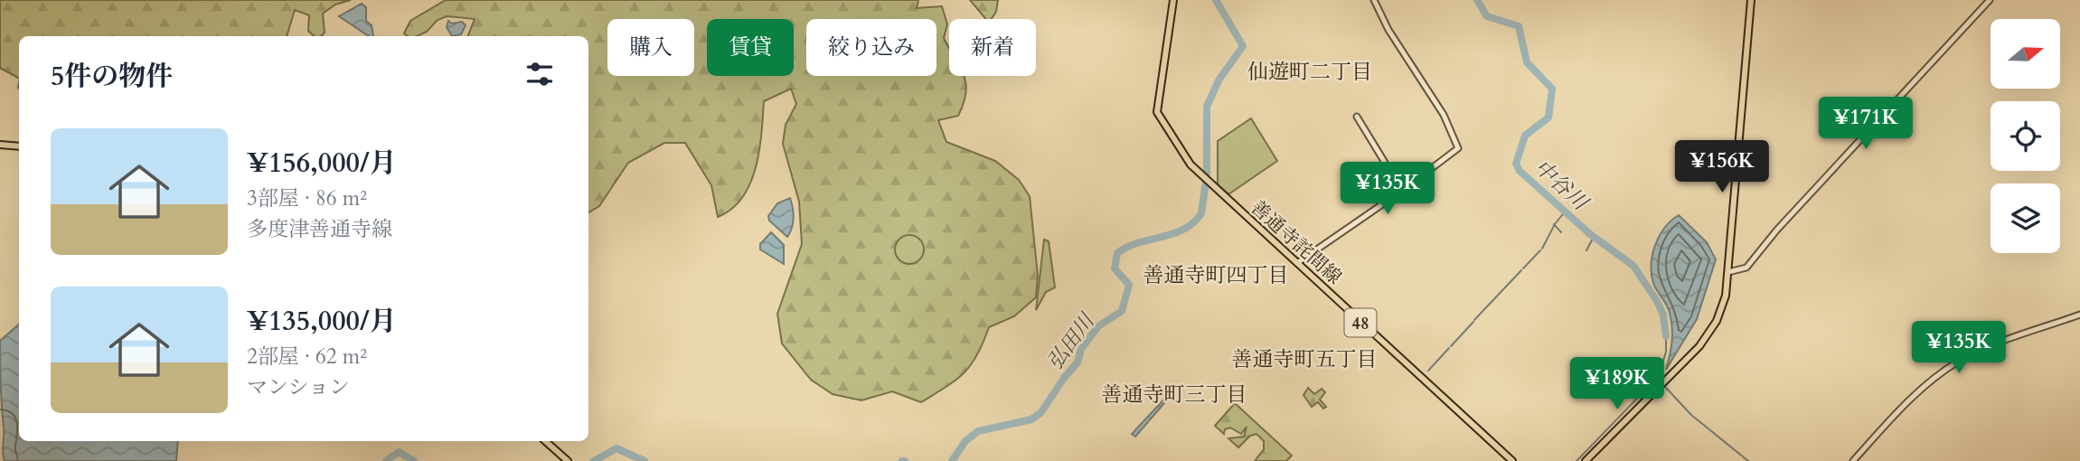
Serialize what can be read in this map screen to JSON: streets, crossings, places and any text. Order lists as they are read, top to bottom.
{
  "streets": {
    "main road": ["善通寺詫間線", "48"]
  },
  "districts": [
    "仙遊町二丁目",
    "善通寺町四丁目",
    "善通寺町五丁目",
    "善通寺町三丁目"
  ],
  "water": ["中谷川", "弘田川"],
  "north": "right",
  "page": {
    "chip": [
      "購入",
      "賃貸",
      "絞り込み",
      "新着"
    ],
    "heading": "5件の物件",
    "price": [
      "¥171K",
      "¥156K",
      "¥135K",
      "¥135K",
      "¥189K"
    ],
    "list": [
      {
        "name": "¥156,000/月",
        "note": "3部屋 · 86 m² · 多度津善通寺線"
      },
      {
        "name": "¥135,000/月",
        "note": "2部屋 · 62 m² · マンション"
      }
    ]
  }
}
